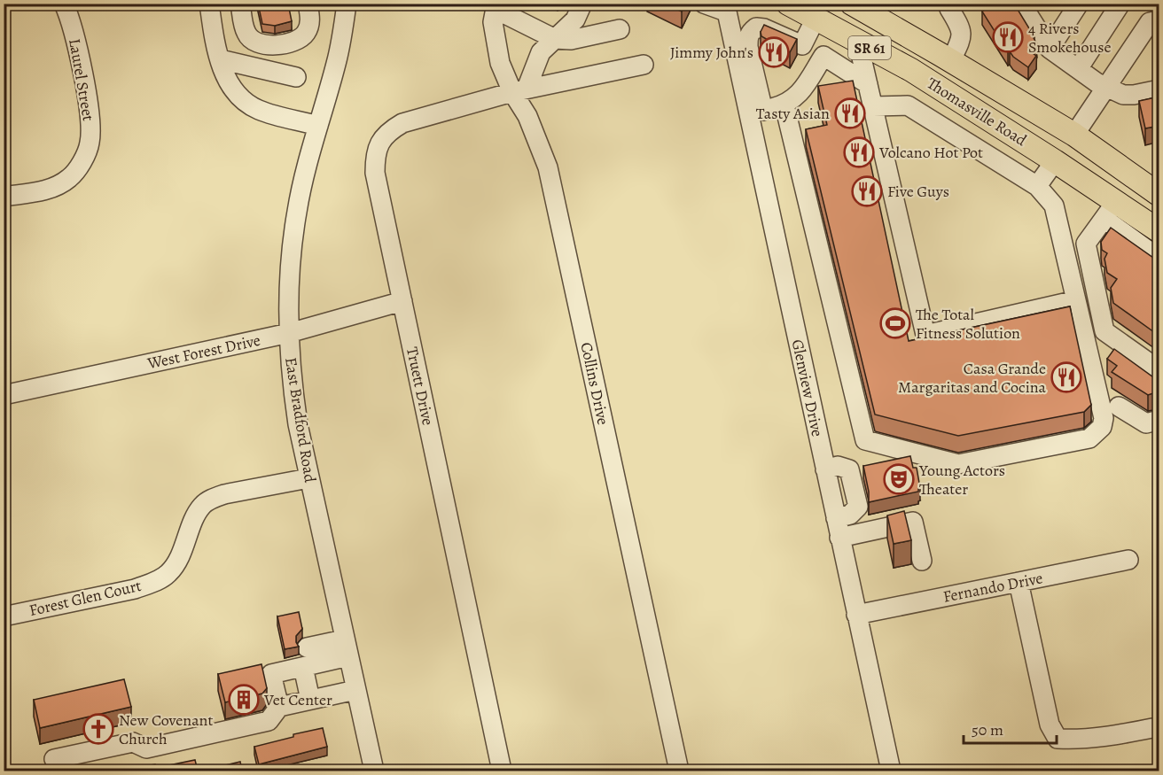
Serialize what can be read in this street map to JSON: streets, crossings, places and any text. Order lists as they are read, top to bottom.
{
  "streets": {
    "main road": ["SR 61", "Thomasville Road"],
    "street": [
      "Laurel Street",
      "West Forest Drive",
      "Collins Drive",
      "Truett Drive",
      "Glenview Drive",
      "East Bradford Road",
      "Fernando Drive",
      "Forest Glen Court"
    ]
  },
  "crossings": [
    ["West Forest Drive", "Truett Drive"],
    ["West Forest Drive", "East Bradford Road"],
    ["Collins Drive", "Truett Drive"],
    ["Glenview Drive", "Fernando Drive"],
    ["East Bradford Road", "Forest Glen Court"]
  ],
  "places": {
    "restaurant": [
      "4 Rivers Smokehouse",
      "Jimmy John's",
      "Tasty Asian",
      "Volcano Hot Pot",
      "Five Guys",
      "Casa Grande Margaritas and Cocina"
    ],
    "sports": ["The Total Fitness Solution"],
    "theatre": ["Young Actors Theater"],
    "building": ["Vet Center"],
    "church": ["New Covenant Church"]
  },
  "scale_bar": "50 m"
}
